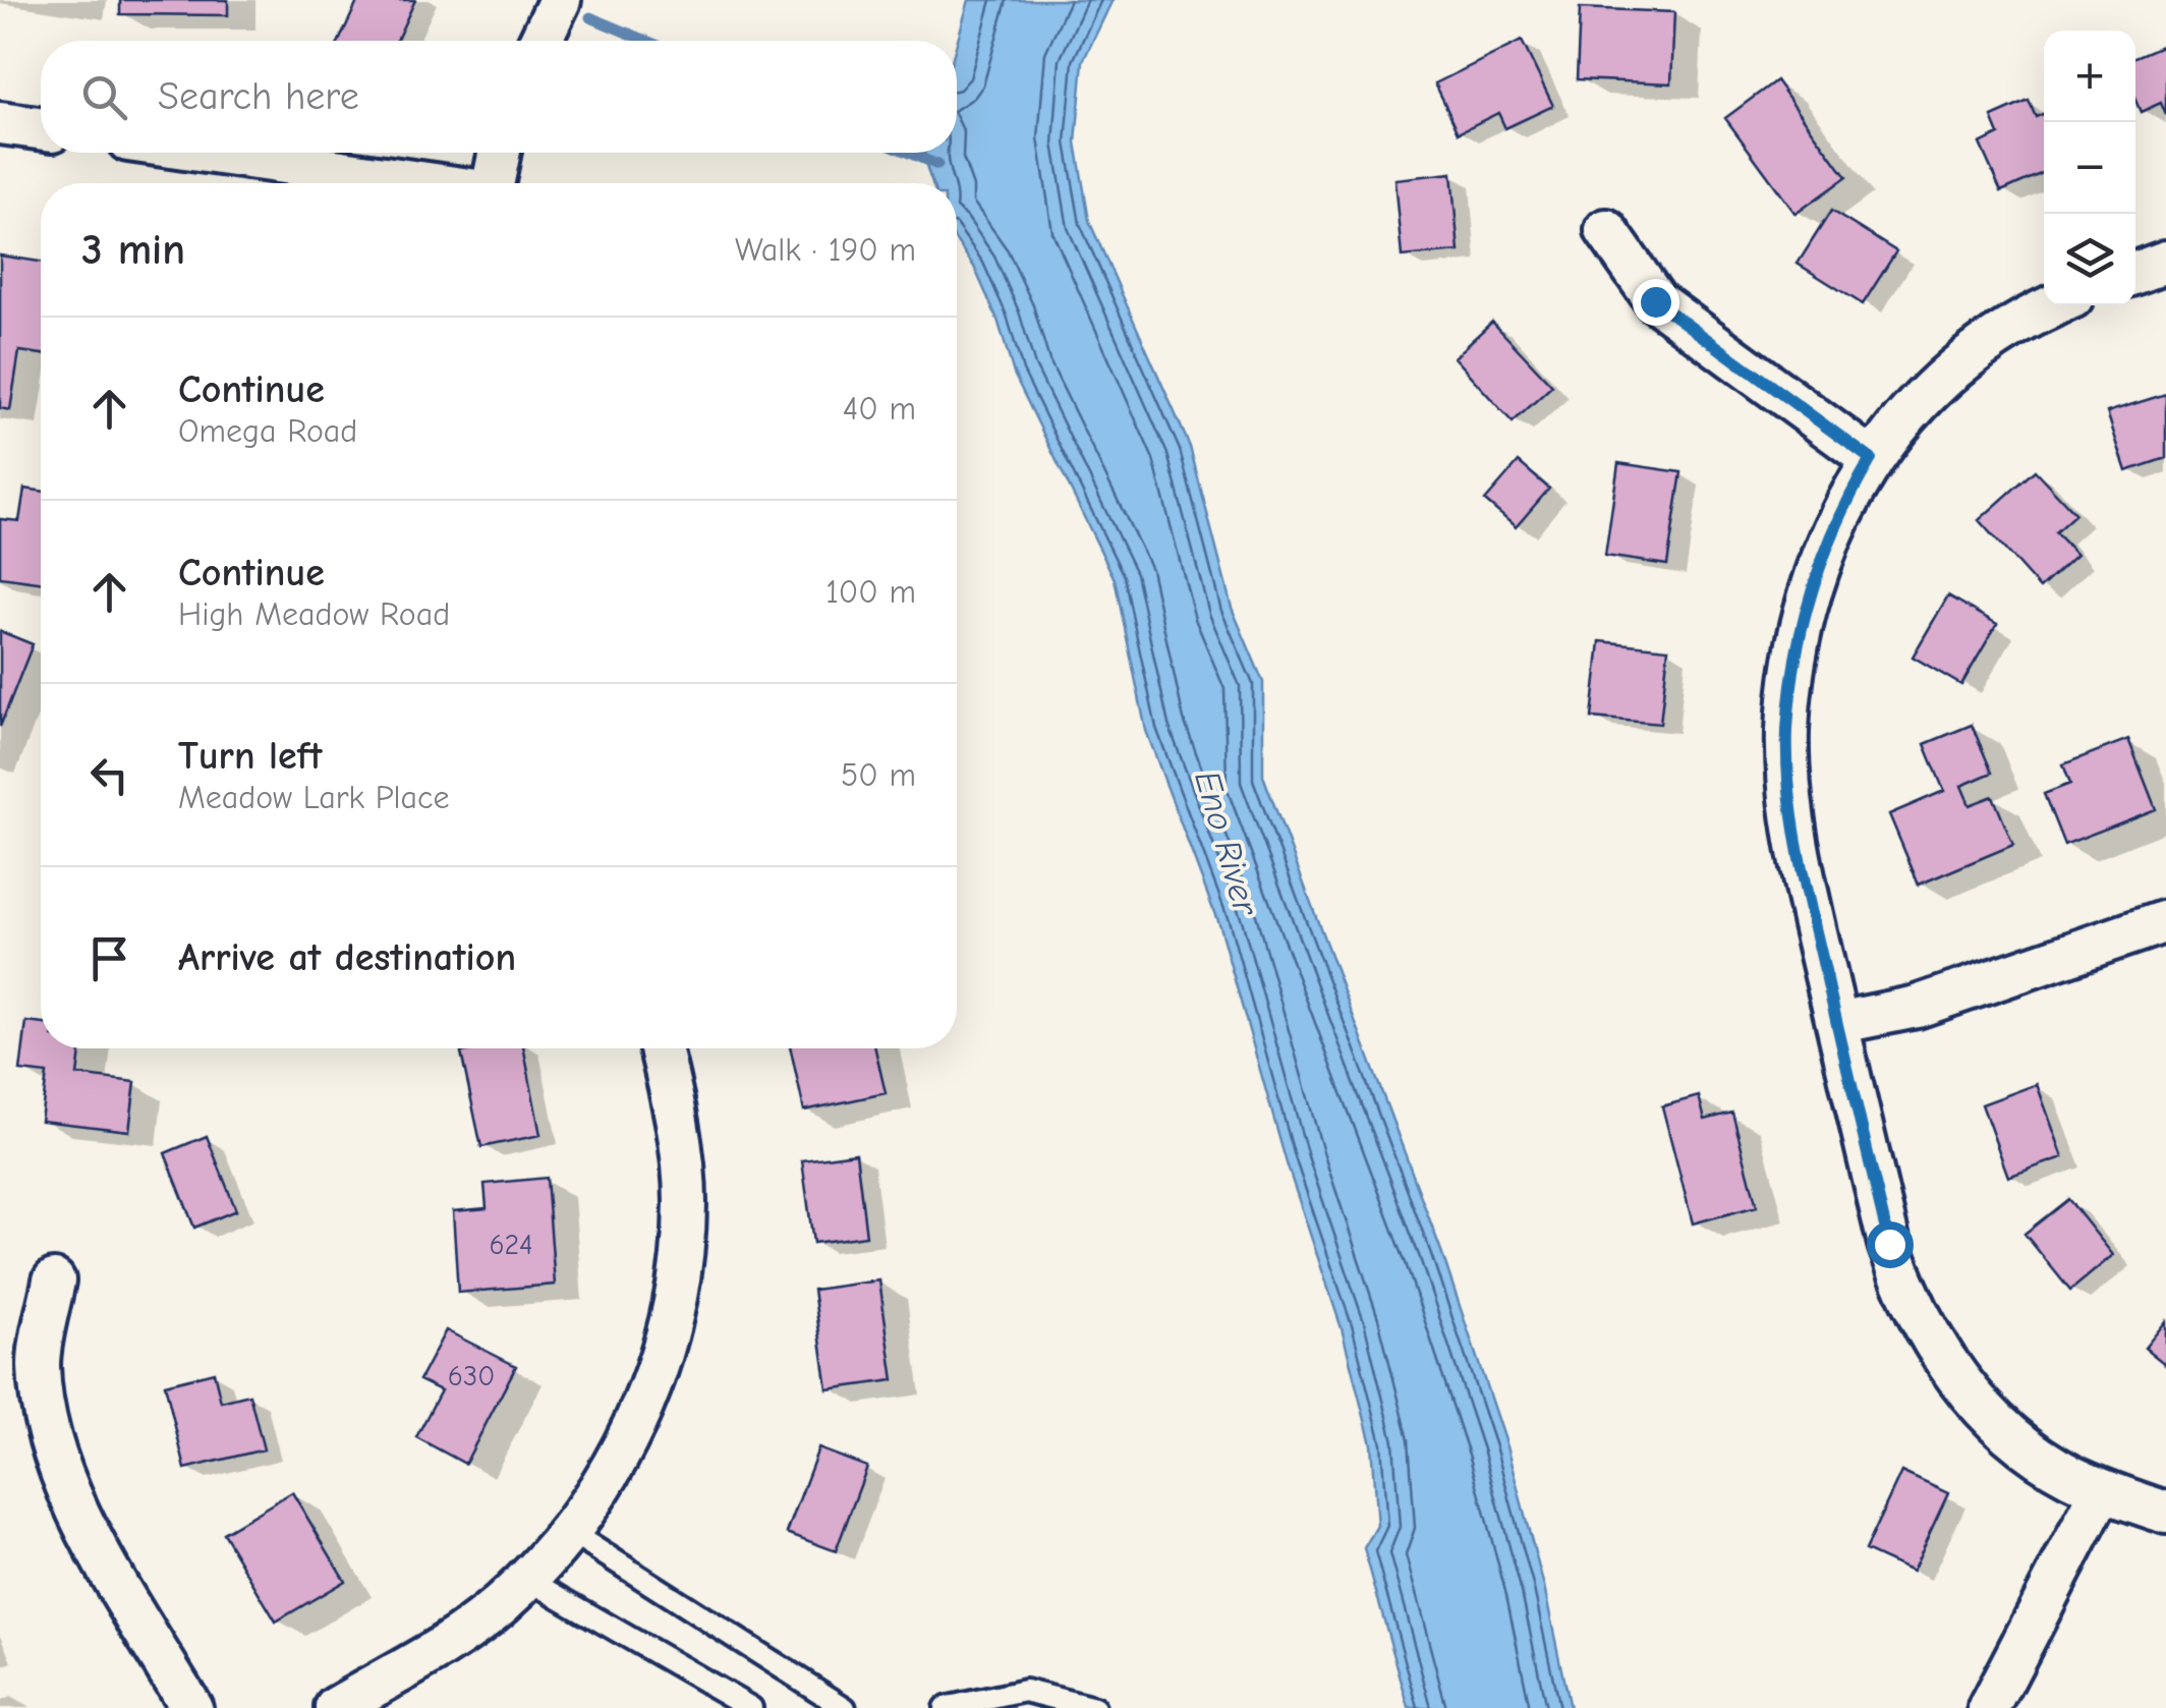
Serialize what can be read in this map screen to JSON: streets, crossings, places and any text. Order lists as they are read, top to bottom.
{
  "water": ["Eno River"],
  "house_numbers": ["624", "630"],
  "page": {
    "map_buttons": ["+", "−"],
    "search": "Search here",
    "heading": ["3 min", "Walk · 190 m"],
    "list": [
      ["Continue", "Omega Road", "40 m"],
      ["Continue", "High Meadow Road", "100 m"],
      ["Turn left", "Meadow Lark Place", "50 m"],
      "Arrive at destination"
    ]
  }
}
